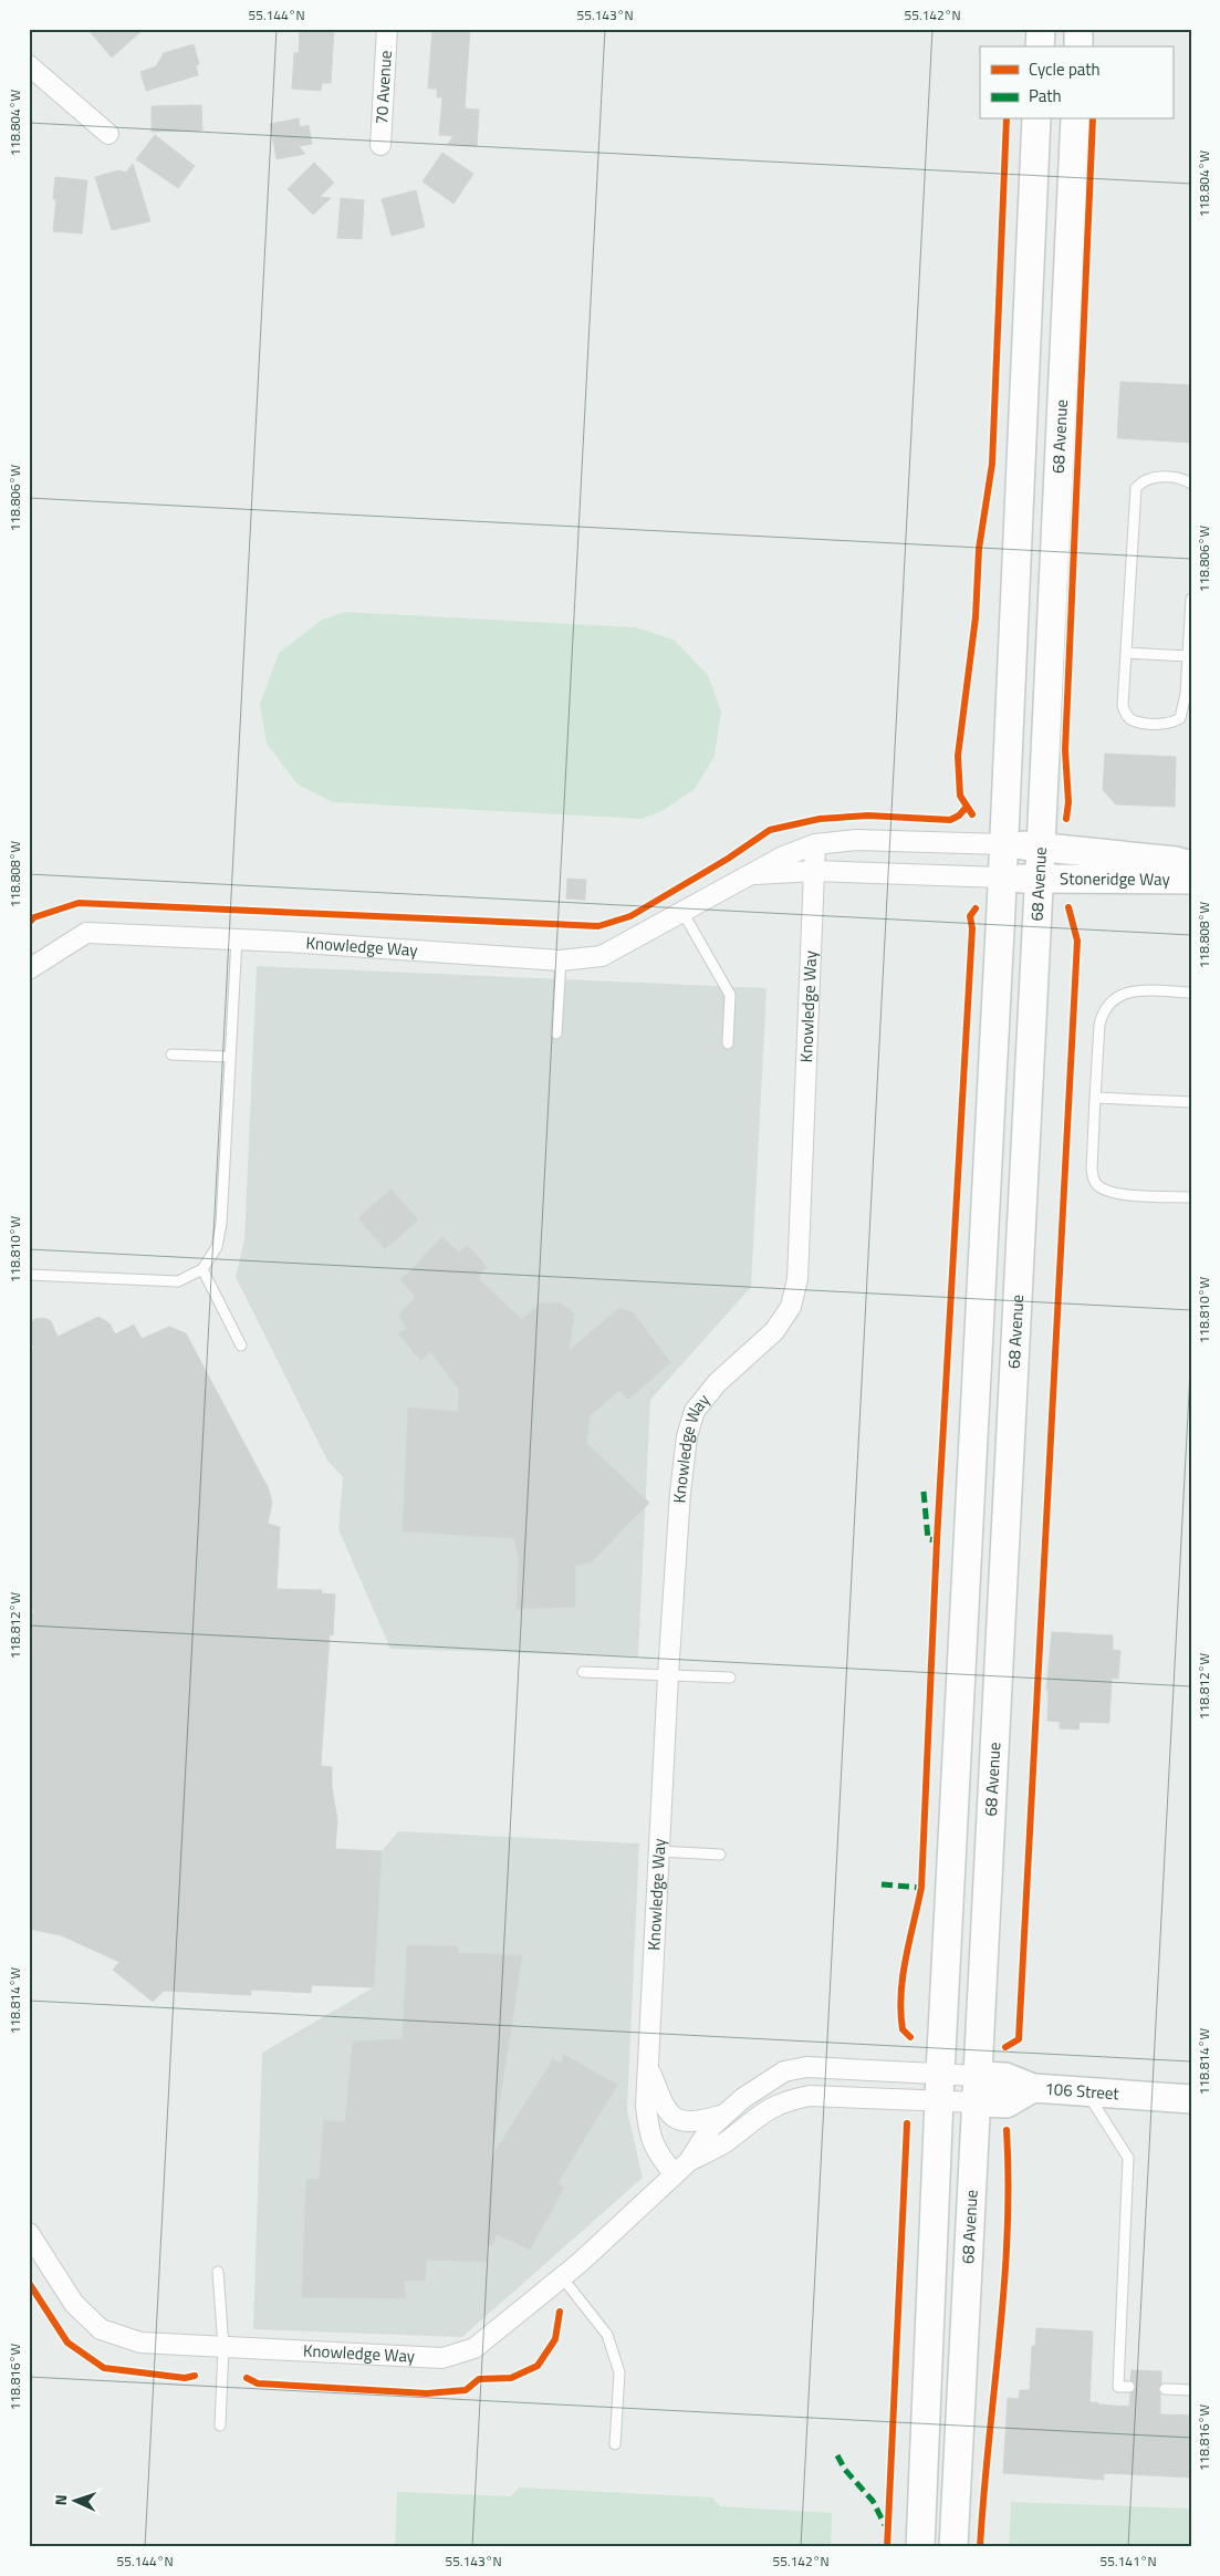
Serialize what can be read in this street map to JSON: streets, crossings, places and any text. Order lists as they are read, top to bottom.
{
  "streets": {
    "main road": [
      "68 Avenue",
      "Stoneridge Way",
      "Knowledge Way",
      "106 Street"
    ],
    "street": ["70 Avenue"]
  },
  "crossings": [
    ["68 Avenue", "Stoneridge Way"],
    ["68 Avenue", "Knowledge Way"],
    ["68 Avenue", "106 Street"],
    ["Stoneridge Way", "Knowledge Way"],
    ["Knowledge Way", "106 Street"]
  ],
  "legend": ["Cycle path", "Path"],
  "north": "left",
  "coordinates": [
    "55.144°N",
    "55.143°N",
    "55.142°N",
    "118.804°W",
    "118.806°W",
    "118.808°W",
    "118.810°W",
    "118.812°W",
    "118.814°W",
    "118.816°W",
    "55.141°N"
  ]
}
